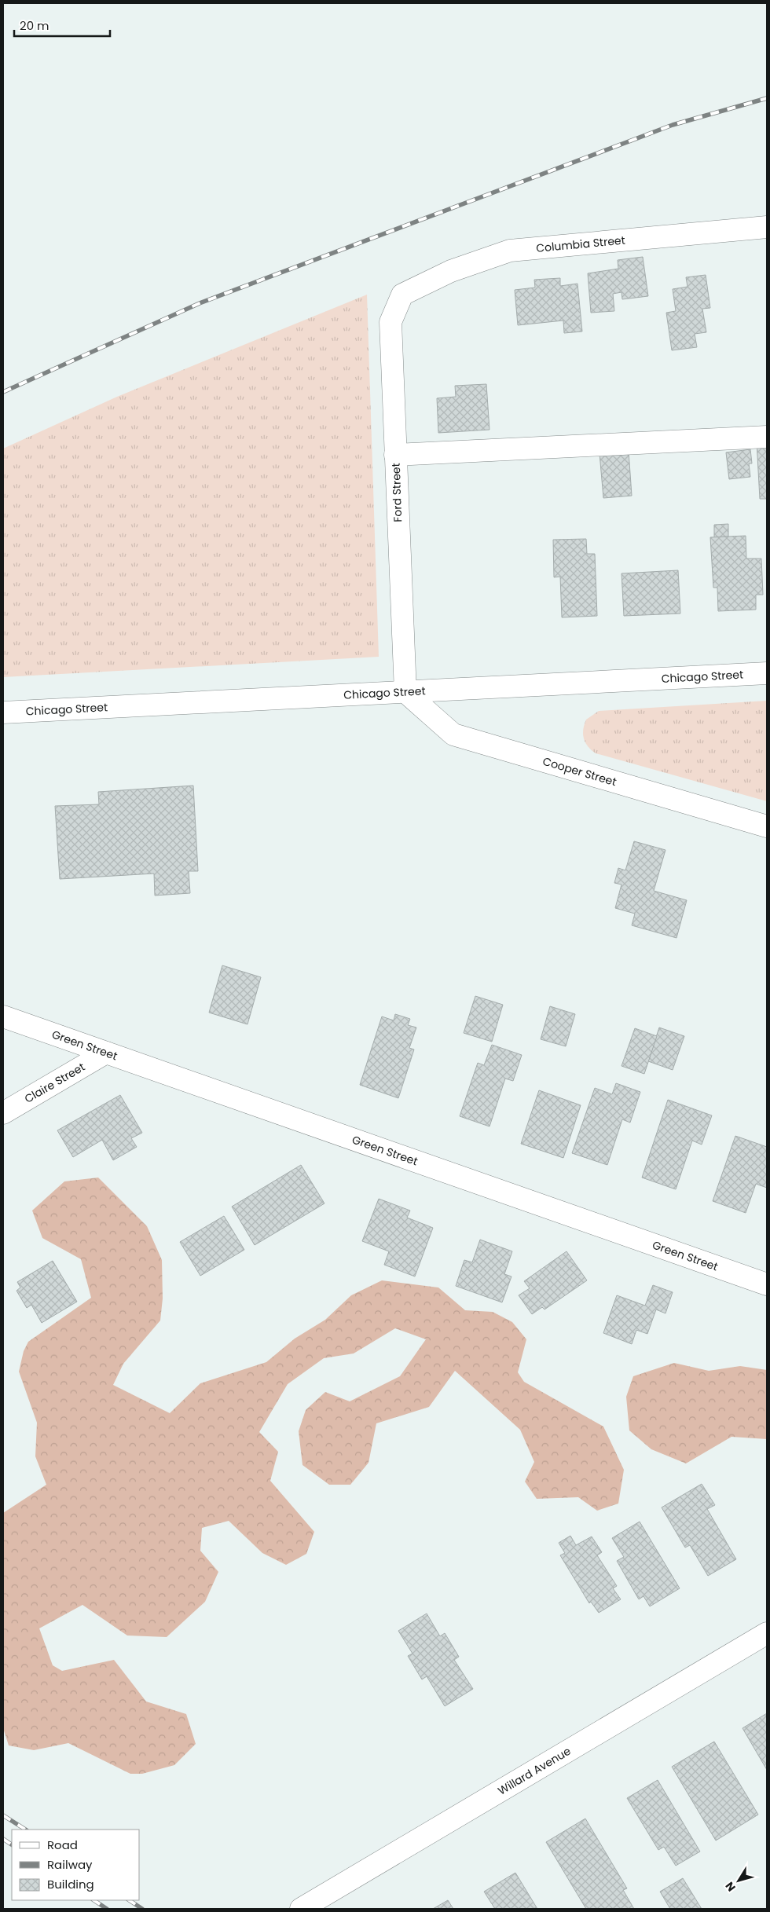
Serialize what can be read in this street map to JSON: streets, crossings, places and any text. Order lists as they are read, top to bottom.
{
  "streets": {
    "street": [
      "Columbia Street",
      "Ford Street",
      "Chicago Street",
      "Cooper Street",
      "Green Street",
      "Claire Street",
      "Willard Avenue"
    ]
  },
  "crossings": [
    ["Columbia Street", "Ford Street"],
    ["Ford Street", "Chicago Street"],
    ["Ford Street", "Cooper Street"],
    ["Chicago Street", "Cooper Street"],
    ["Green Street", "Claire Street"]
  ],
  "legend": ["Road", "Railway", "Building"],
  "scale_bar": "20 m",
  "north": "bottom left"
}
